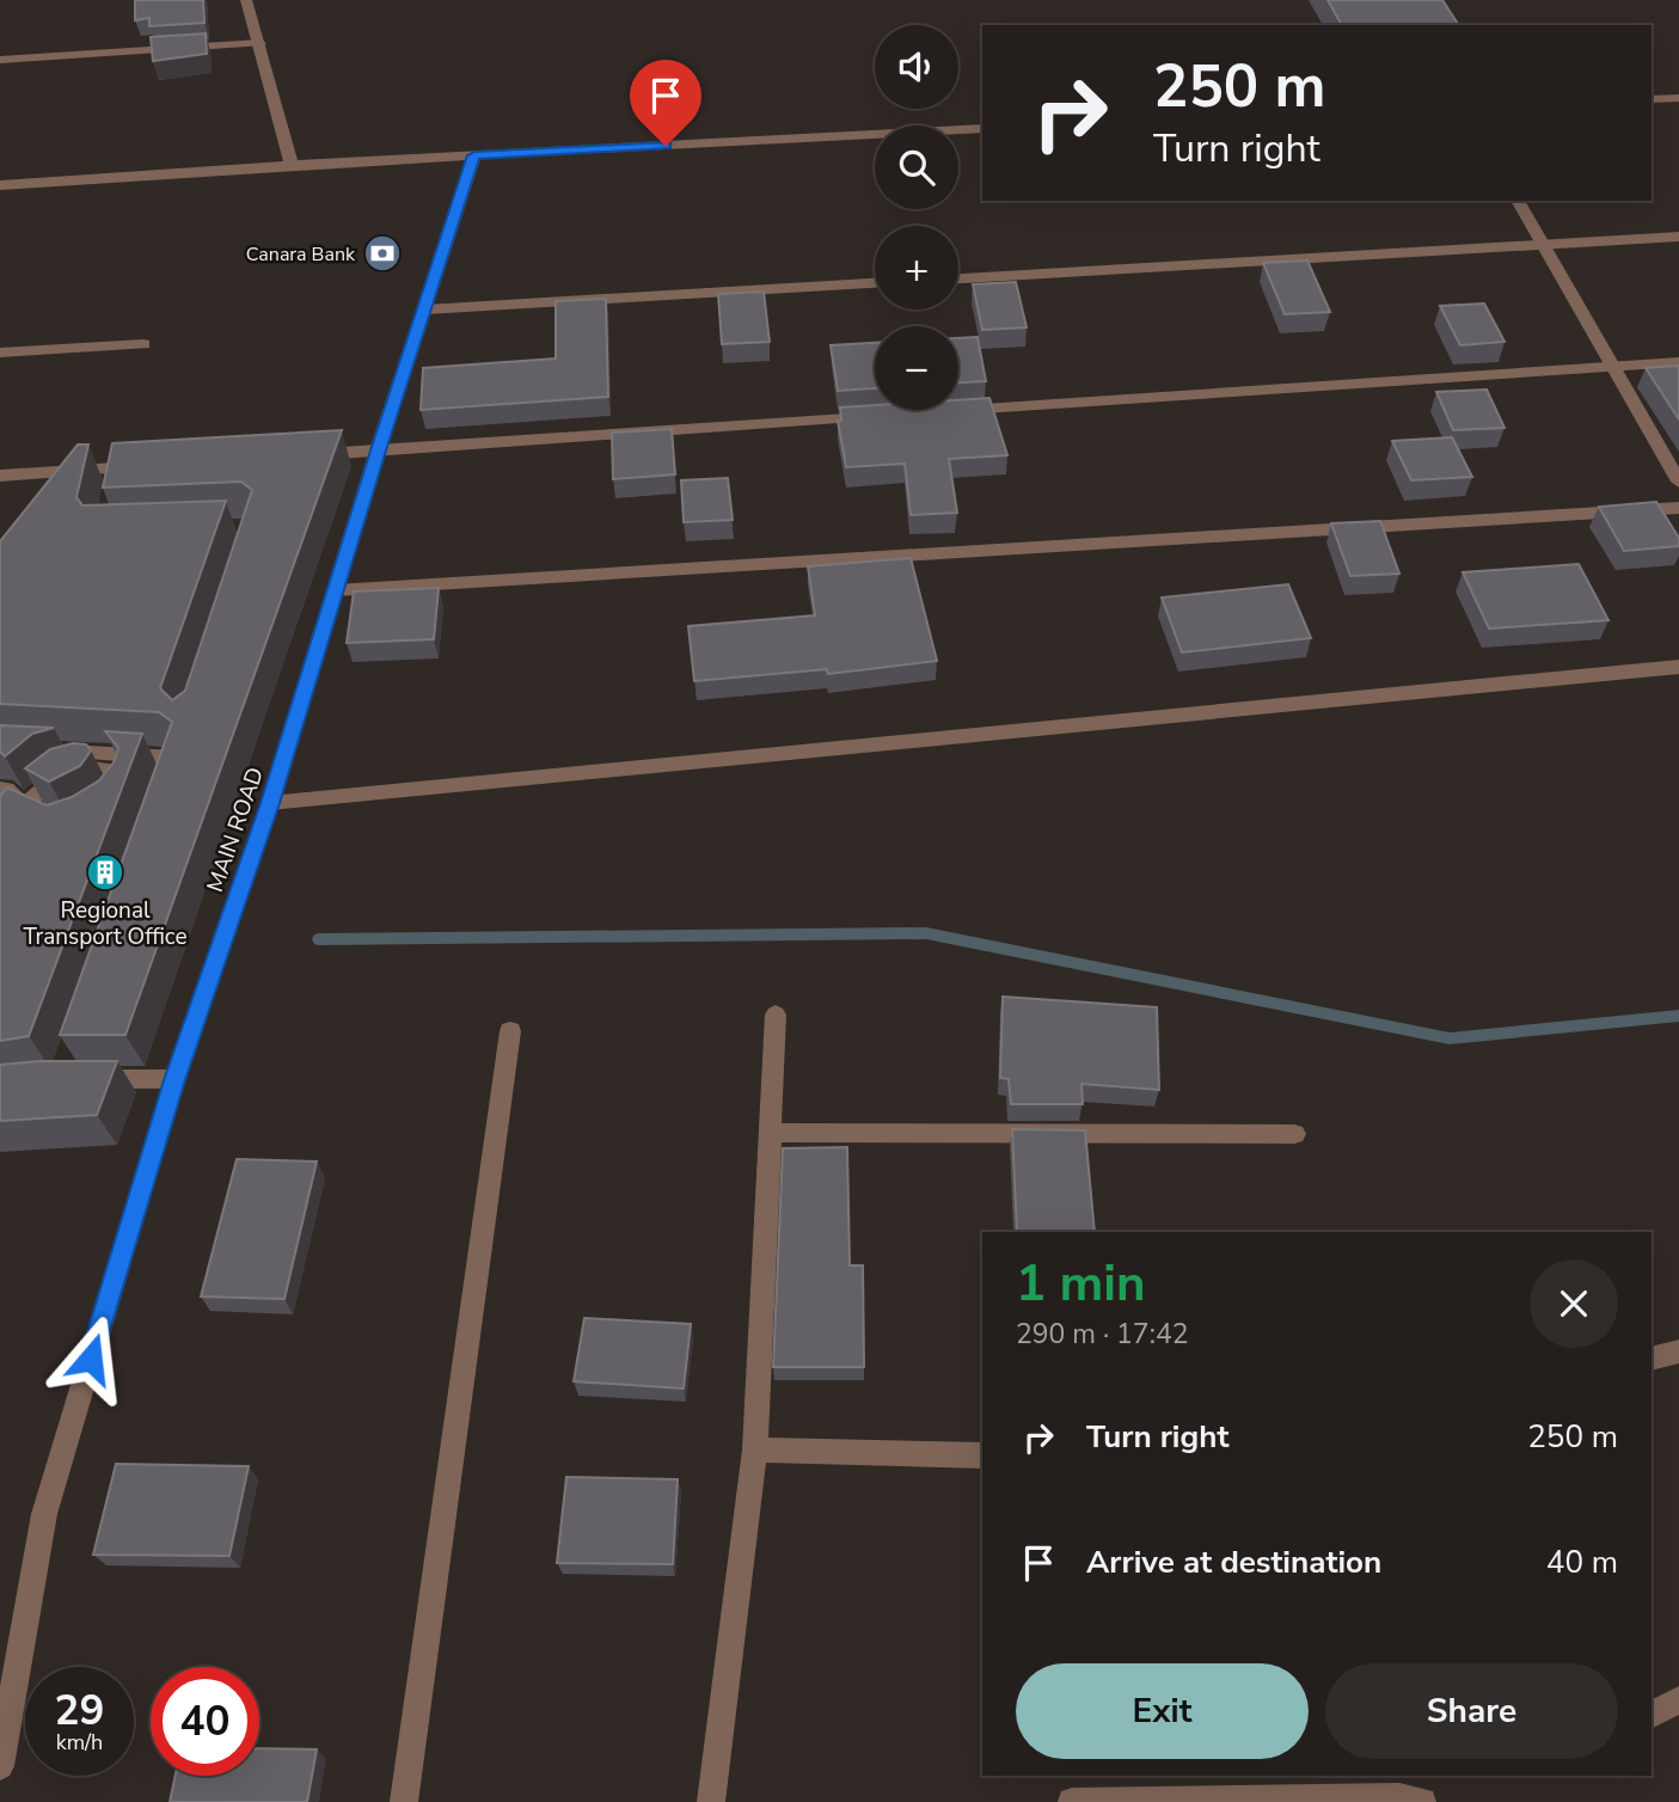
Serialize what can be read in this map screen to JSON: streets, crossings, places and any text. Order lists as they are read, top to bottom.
{
  "streets": {
    "street": ["MAIN ROAD"]
  },
  "places": {
    "bank": ["Canara Bank"],
    "building": ["Regional Transport Office"]
  },
  "page": {
    "map_buttons": ["+", "−"],
    "turn": ["250 m", "Turn right"],
    "heading": ["1 min", "290 m · 17:42"],
    "list": [
      {
        "name": "Turn right",
        "value": "250 m"
      },
      {
        "name": "Arrive at destination",
        "value": "40 m"
      }
    ],
    "buttons": ["Exit", "Share"],
    "speed": "29 km/h",
    "limit": "40"
  }
}
